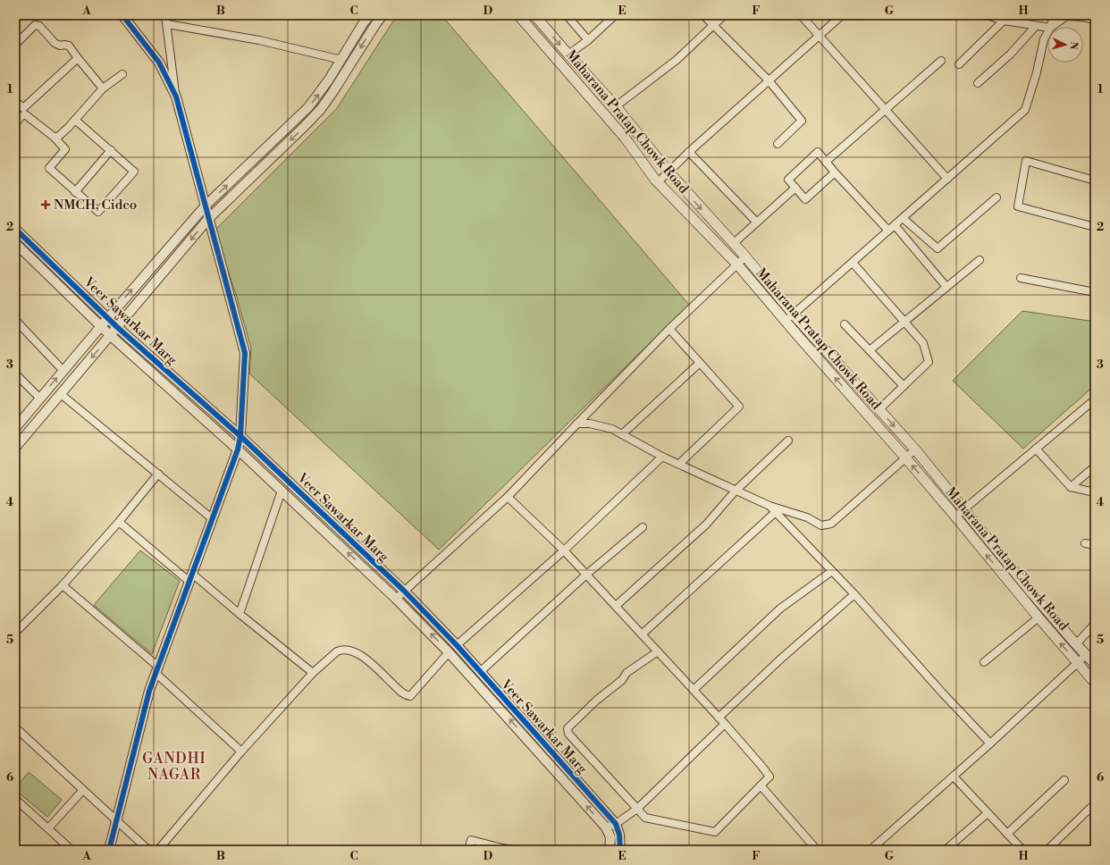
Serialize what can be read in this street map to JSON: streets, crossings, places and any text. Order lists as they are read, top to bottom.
{
  "streets": {
    "main road": ["Maharana Pratap Chowk Road"],
    "street": ["Veer Sawarkar Marg"]
  },
  "districts": ["GANDHI NAGAR"],
  "places": {
    "health": ["NMCH, Cidco"]
  },
  "north": "right",
  "grid": {
    "columns": [
      "A",
      "B",
      "C",
      "D",
      "E",
      "F",
      "G",
      "H"
    ],
    "rows": [
      "1",
      "2",
      "3",
      "4",
      "5",
      "6"
    ]
  }
}
